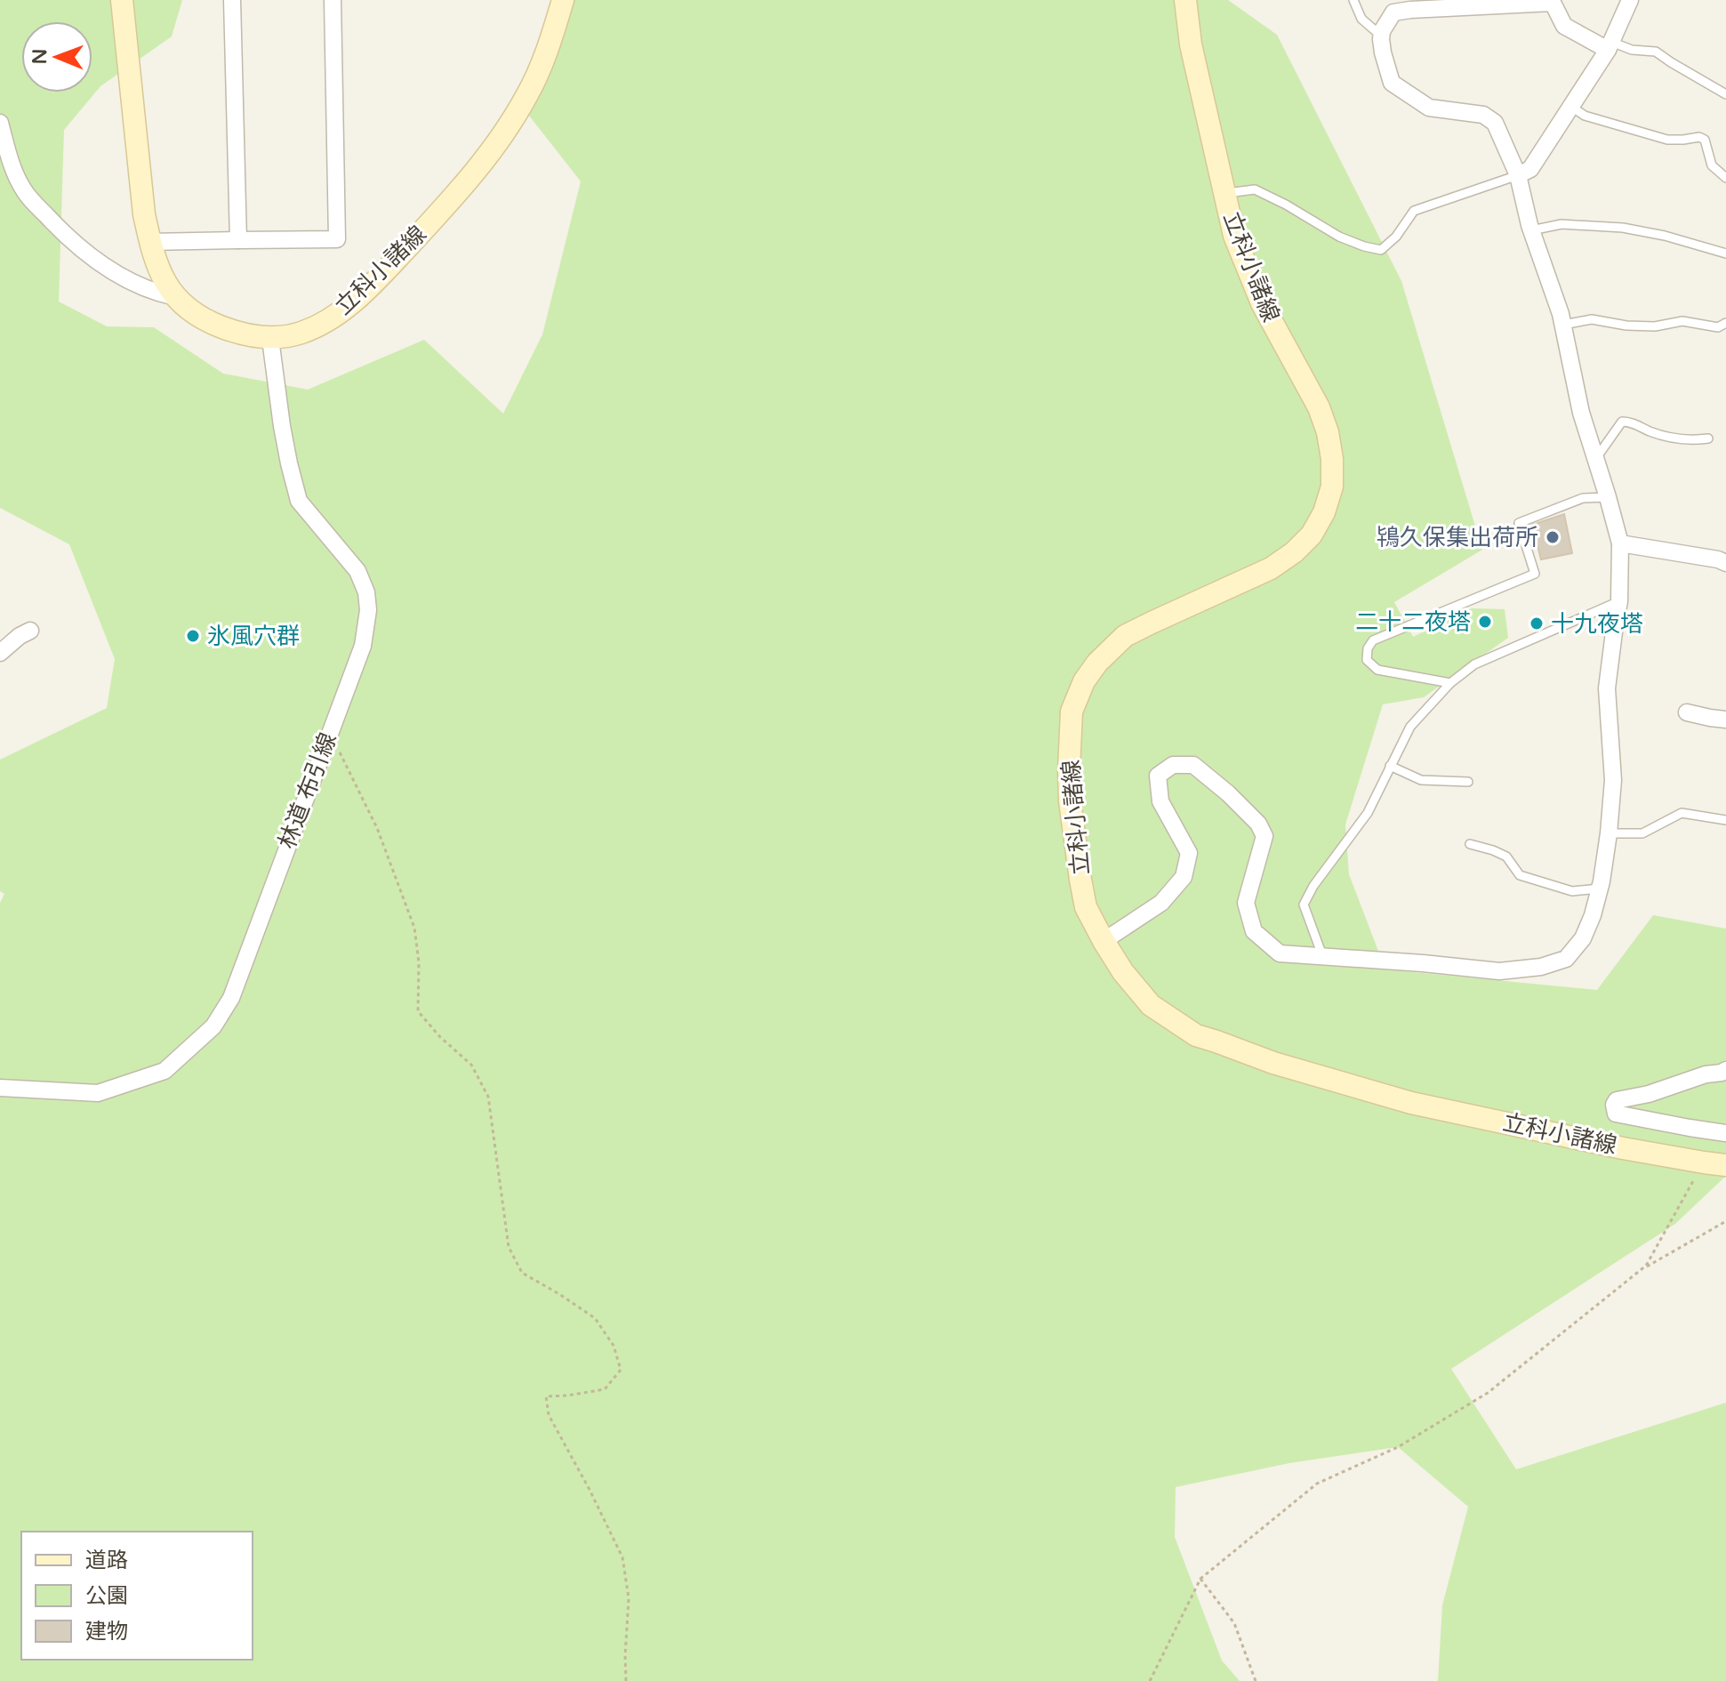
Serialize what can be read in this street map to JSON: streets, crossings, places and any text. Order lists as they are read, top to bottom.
{
  "streets": {
    "main road": ["立科小諸線"],
    "street": ["林道 布引線"]
  },
  "crossings": [
    ["立科小諸線", "林道 布引線"]
  ],
  "places": [
    "鴇久保集出荷所",
    "二十二夜塔",
    "十九夜塔",
    "氷風穴群"
  ],
  "legend": ["道路", "公園", "建物"],
  "north": "left"
}
